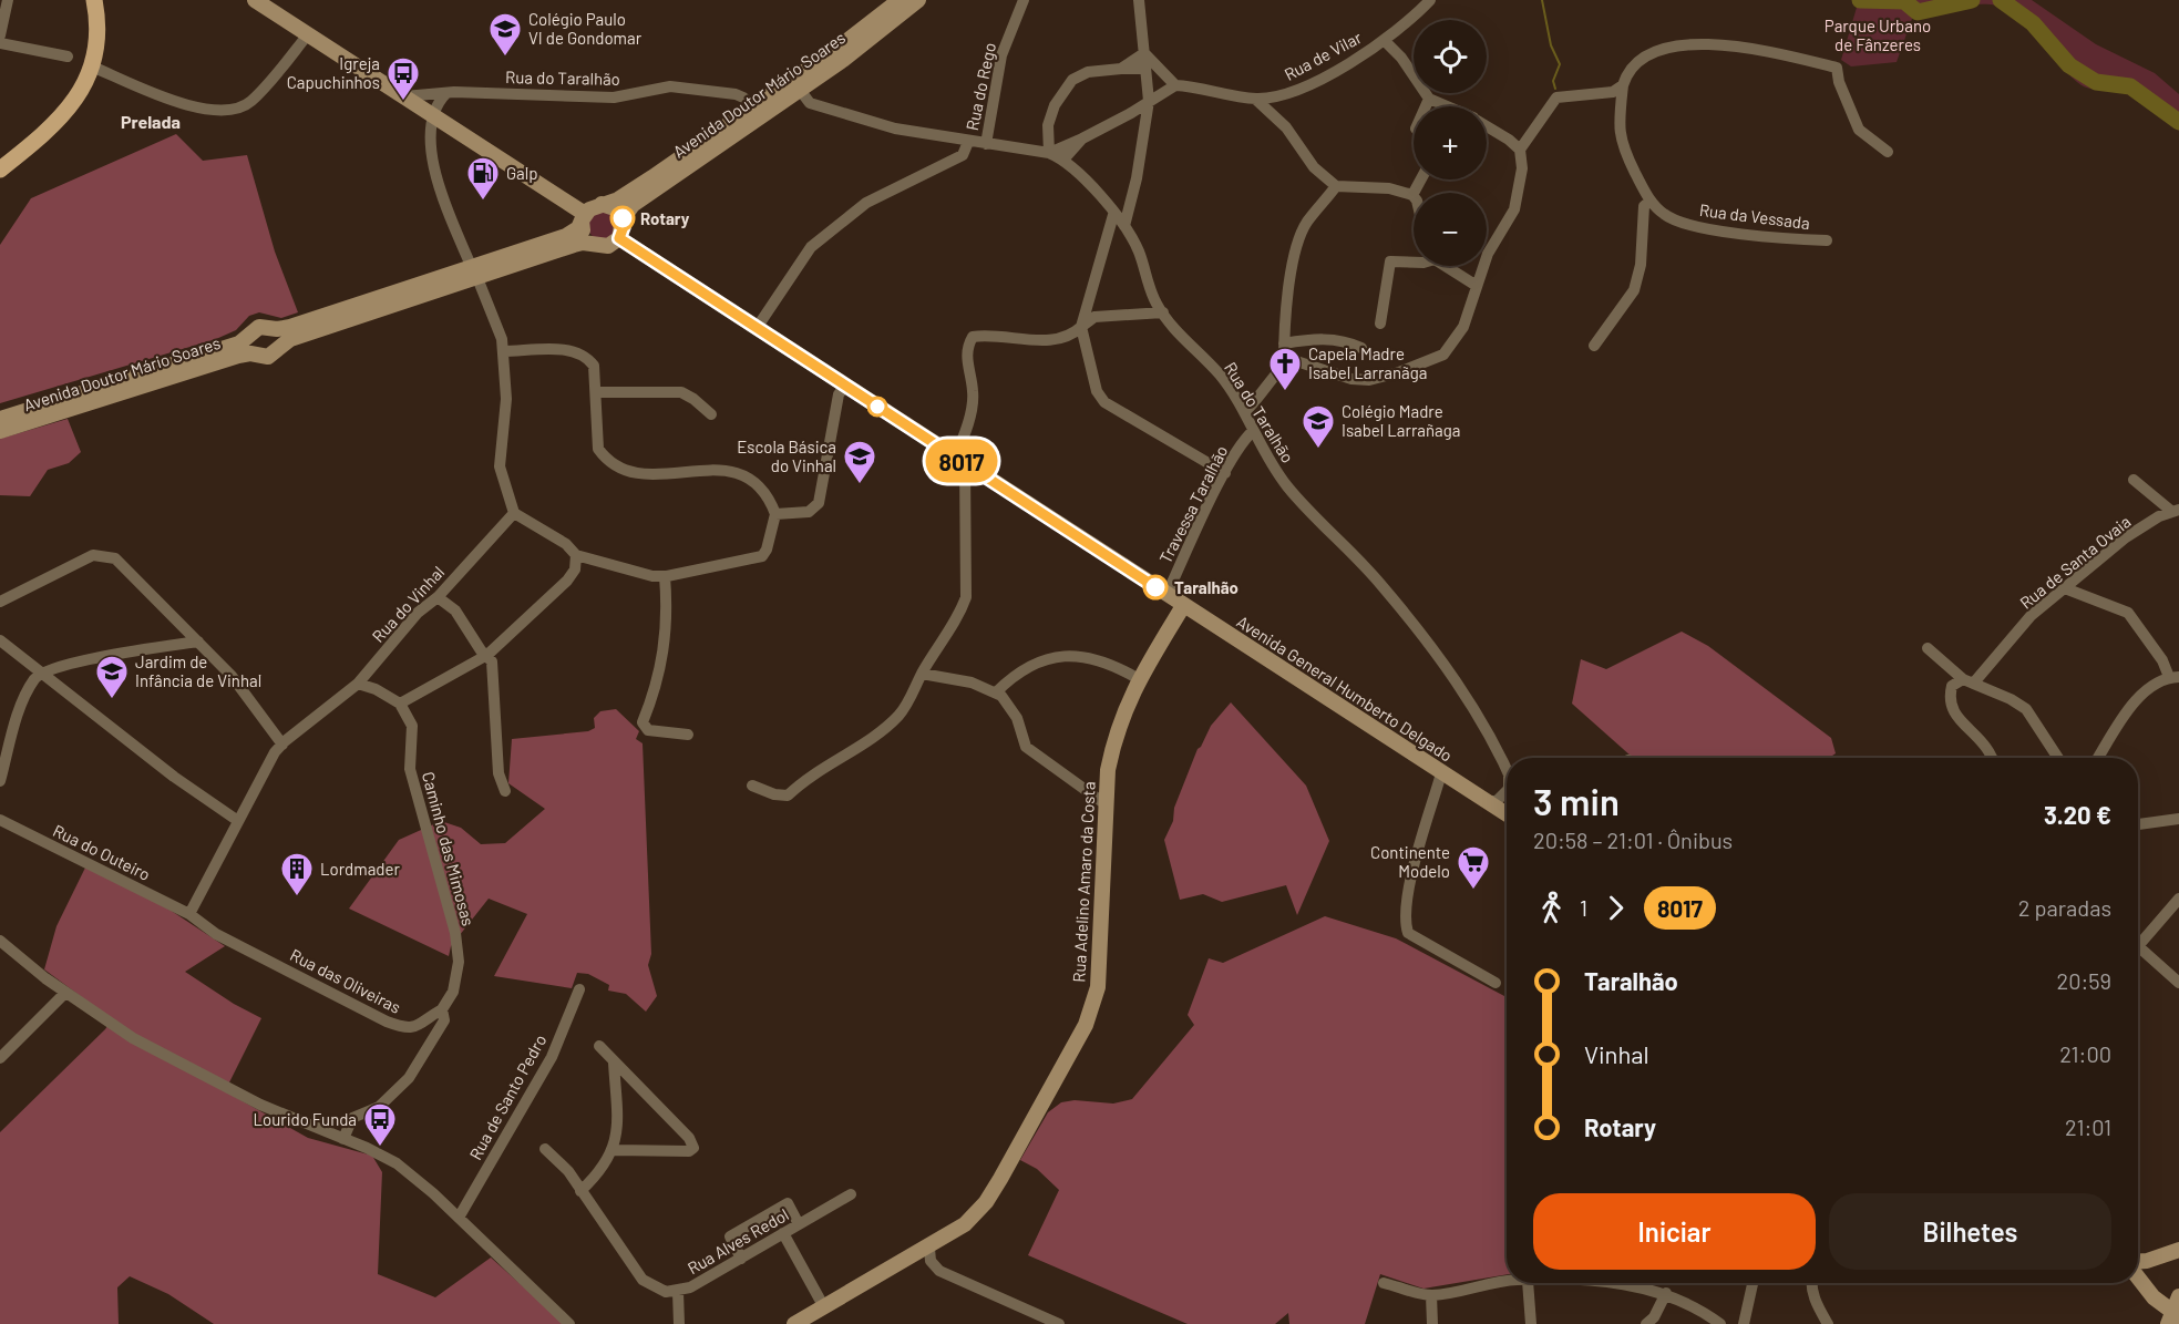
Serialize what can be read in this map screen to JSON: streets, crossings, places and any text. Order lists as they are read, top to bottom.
{
  "streets": {
    "street": [
      "Rua de Vilar",
      "Rua do Taralhão",
      "Rua do Rego",
      "Avenida Doutor Mário Soares",
      "Rua da Vessada",
      "Travessa Taralhão",
      "Rua de Santa Ovaia",
      "Rua do Vinhal",
      "Avenida General Humberto Delgado",
      "Caminho das Mimosas",
      "Rua do Outeiro",
      "Rua Adelino Amaro da Costa",
      "Rua das Oliveiras",
      "Rua de Santo Pedro",
      "Rua Alves Redol"
    ]
  },
  "crossings": [
    ["Rua do Taralhão", "Rua do Rego"],
    ["Rua do Taralhão", "Avenida Doutor Mário Soares"],
    ["Rua do Taralhão", "Travessa Taralhão"],
    ["Avenida Doutor Mário Soares", "Avenida General Humberto Delgado"],
    ["Travessa Taralhão", "Avenida General Humberto Delgado"],
    ["Rua do Vinhal", "Rua do Outeiro"],
    ["Rua do Vinhal", "Rua das Oliveiras"],
    ["Avenida General Humberto Delgado", "Rua Adelino Amaro da Costa"],
    ["Caminho das Mimosas", "Rua das Oliveiras"],
    ["Rua do Outeiro", "Rua das Oliveiras"]
  ],
  "districts": ["Prelada"],
  "parks": ["Parque Urbano de Fânzeres"],
  "places": {
    "school or university": [
      "Colégio Paulo VI de Gondomar",
      "Colégio Madre Isabel Larrañaga",
      "Escola Básica do Vinhal",
      "Jardim de Infância de Vinhal"
    ],
    "bus stop": ["Igreja Capuchinhos", "Lourido Funda"],
    "fuel station": ["Galp"],
    "other": ["Rotary", "Taralhão"],
    "church": ["Capela Madre Isabel Larranãga"],
    "supermarket": ["Continente Modelo"],
    "building": ["Lordmader"]
  },
  "lines": ["bus line 8017"],
  "page": {
    "on_map": "8017",
    "map_buttons": ["+", "−"],
    "heading": ["3 min", "20:58 – 21:01 · Ônibus", "3.20 €"],
    "legs": ["1", "8017", "2 paradas"],
    "list": [
      {
        "name": "Taralhão",
        "value": "20:59"
      },
      {
        "name": "Vinhal",
        "value": "21:00"
      },
      {
        "name": "Rotary",
        "value": "21:01"
      }
    ],
    "buttons": ["Iniciar", "Bilhetes"]
  }
}
